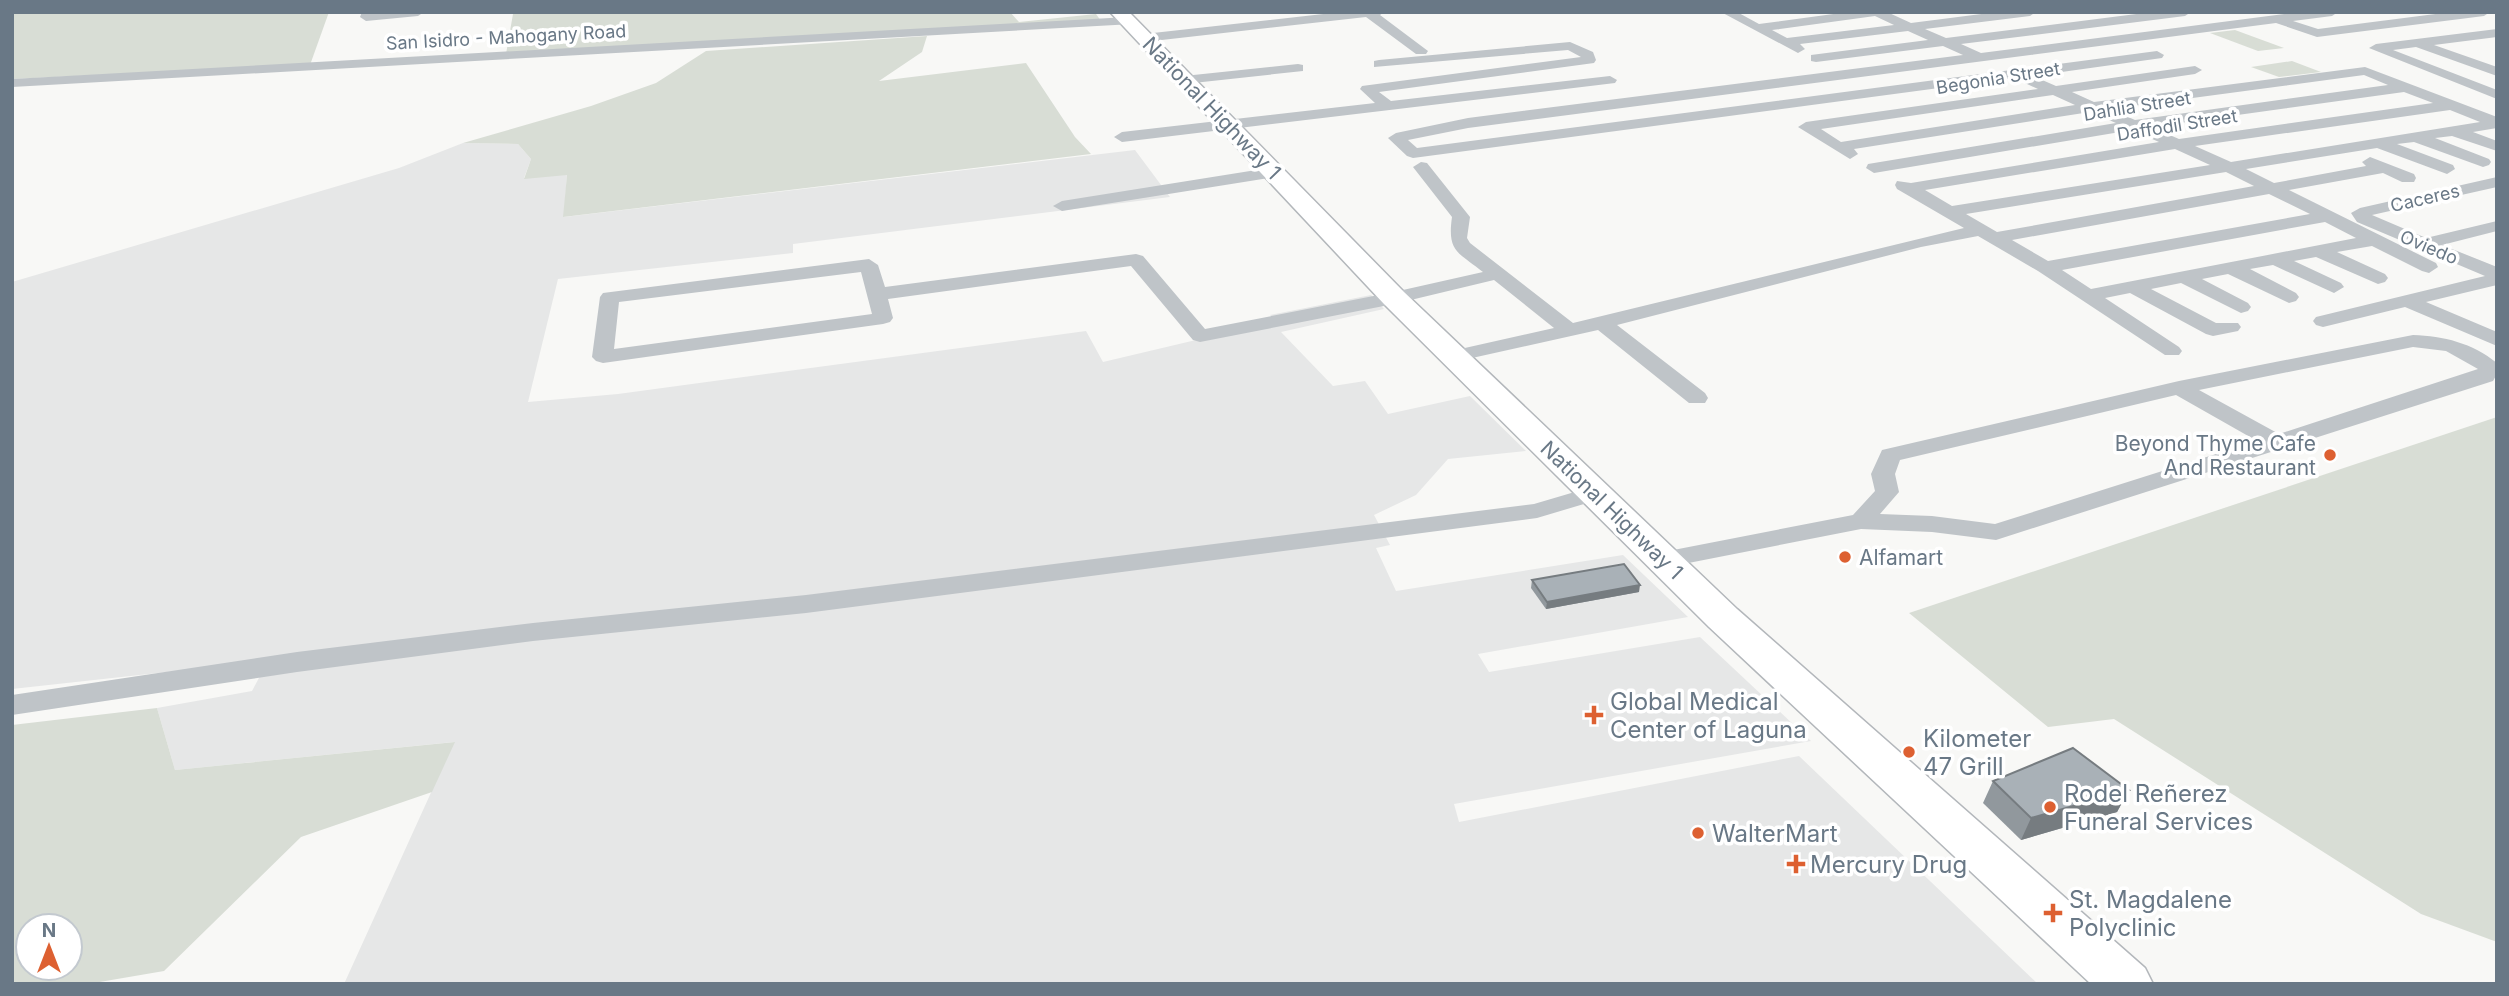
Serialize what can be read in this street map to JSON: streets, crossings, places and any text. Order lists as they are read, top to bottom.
{
  "streets": {
    "highway": ["National Highway 1"],
    "street": [
      "San Isidro - Mahogany Road",
      "Begonia Street",
      "Dahlia Street",
      "Daffodil Street",
      "Caceres",
      "Oviedo"
    ]
  },
  "crossings": [
    ["San Isidro - Mahogany Road", "National Highway 1"],
    ["Caceres", "Oviedo"]
  ],
  "places": {
    "other": [
      "Beyond Thyme Cafe And Restaurant",
      "Alfamart",
      "Kilometer 47 Grill",
      "Rodel Reñerez Funeral Services",
      "WalterMart"
    ],
    "health": ["Global Medical Center of Laguna", "Mercury Drug", "St. Magdalene Polyclinic"]
  },
  "north": "top"
}
